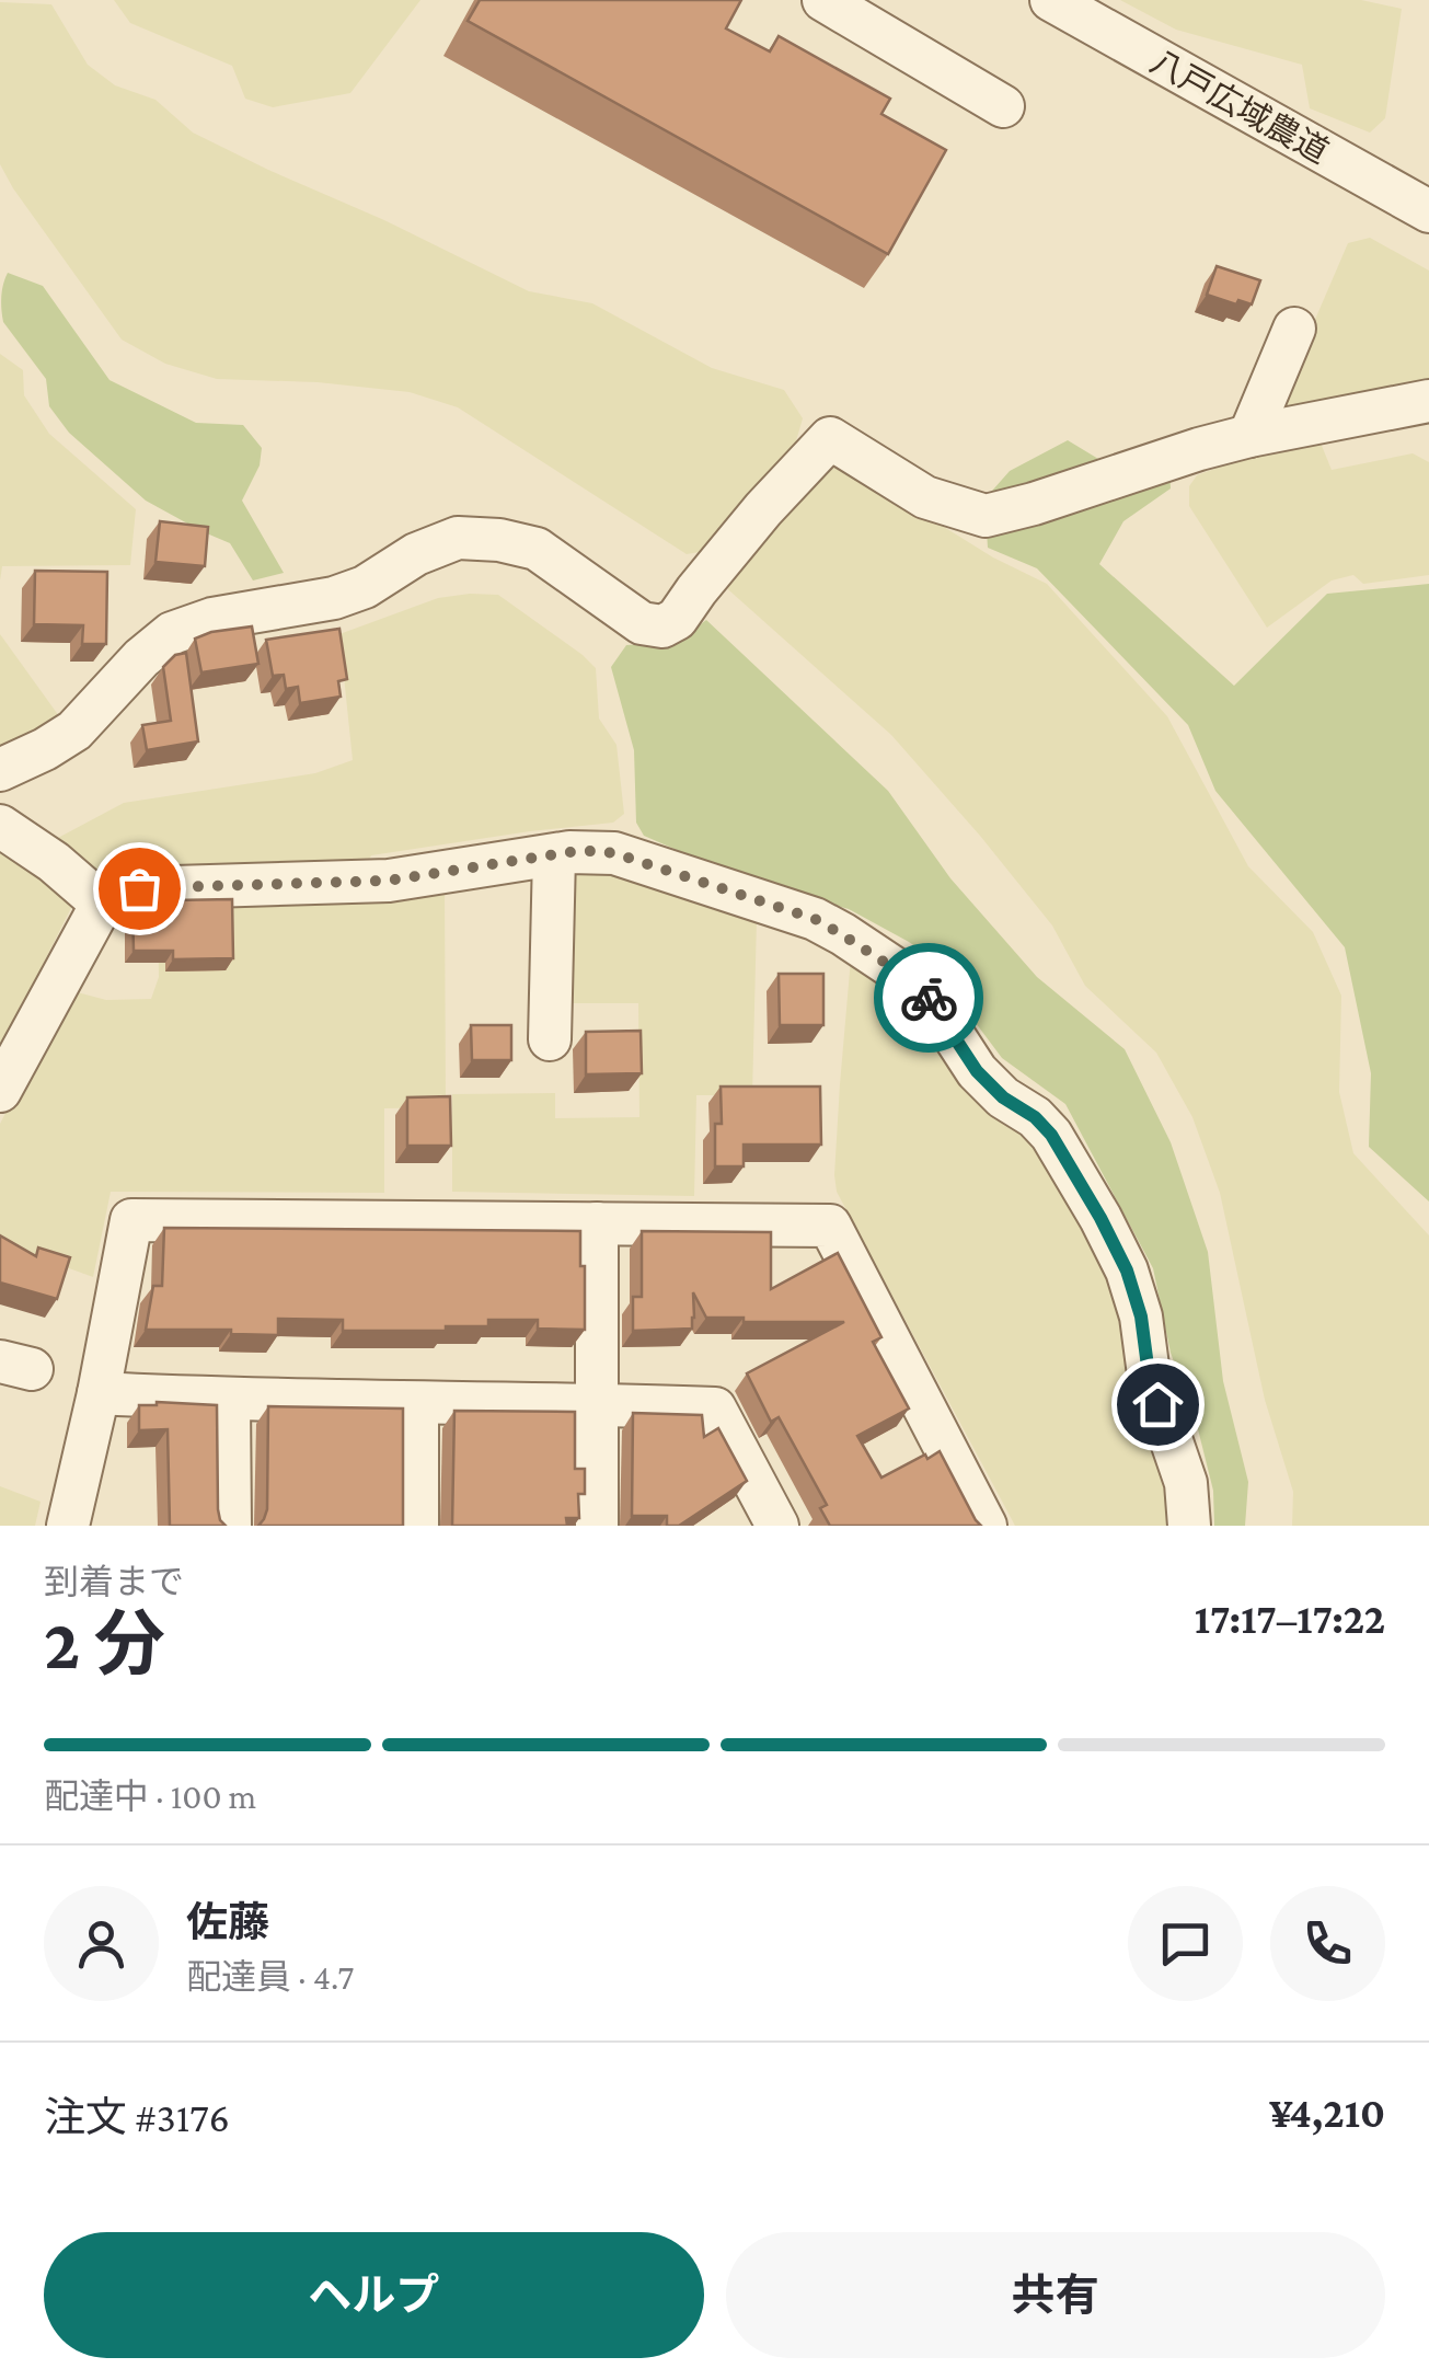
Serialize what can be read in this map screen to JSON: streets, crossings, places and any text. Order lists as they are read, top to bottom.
{
  "streets": {
    "street": ["八戸広域農道"]
  },
  "page": {
    "heading": ["2 分", "到着まで", "17:17–17:22"],
    "panel": [
      "佐藤",
      "配達員 · 4.7",
      "注文 #3176",
      "¥4,210"
    ],
    "bar": "配達中 · 100 m",
    "buttons": ["ヘルプ", "共有"]
  }
}
